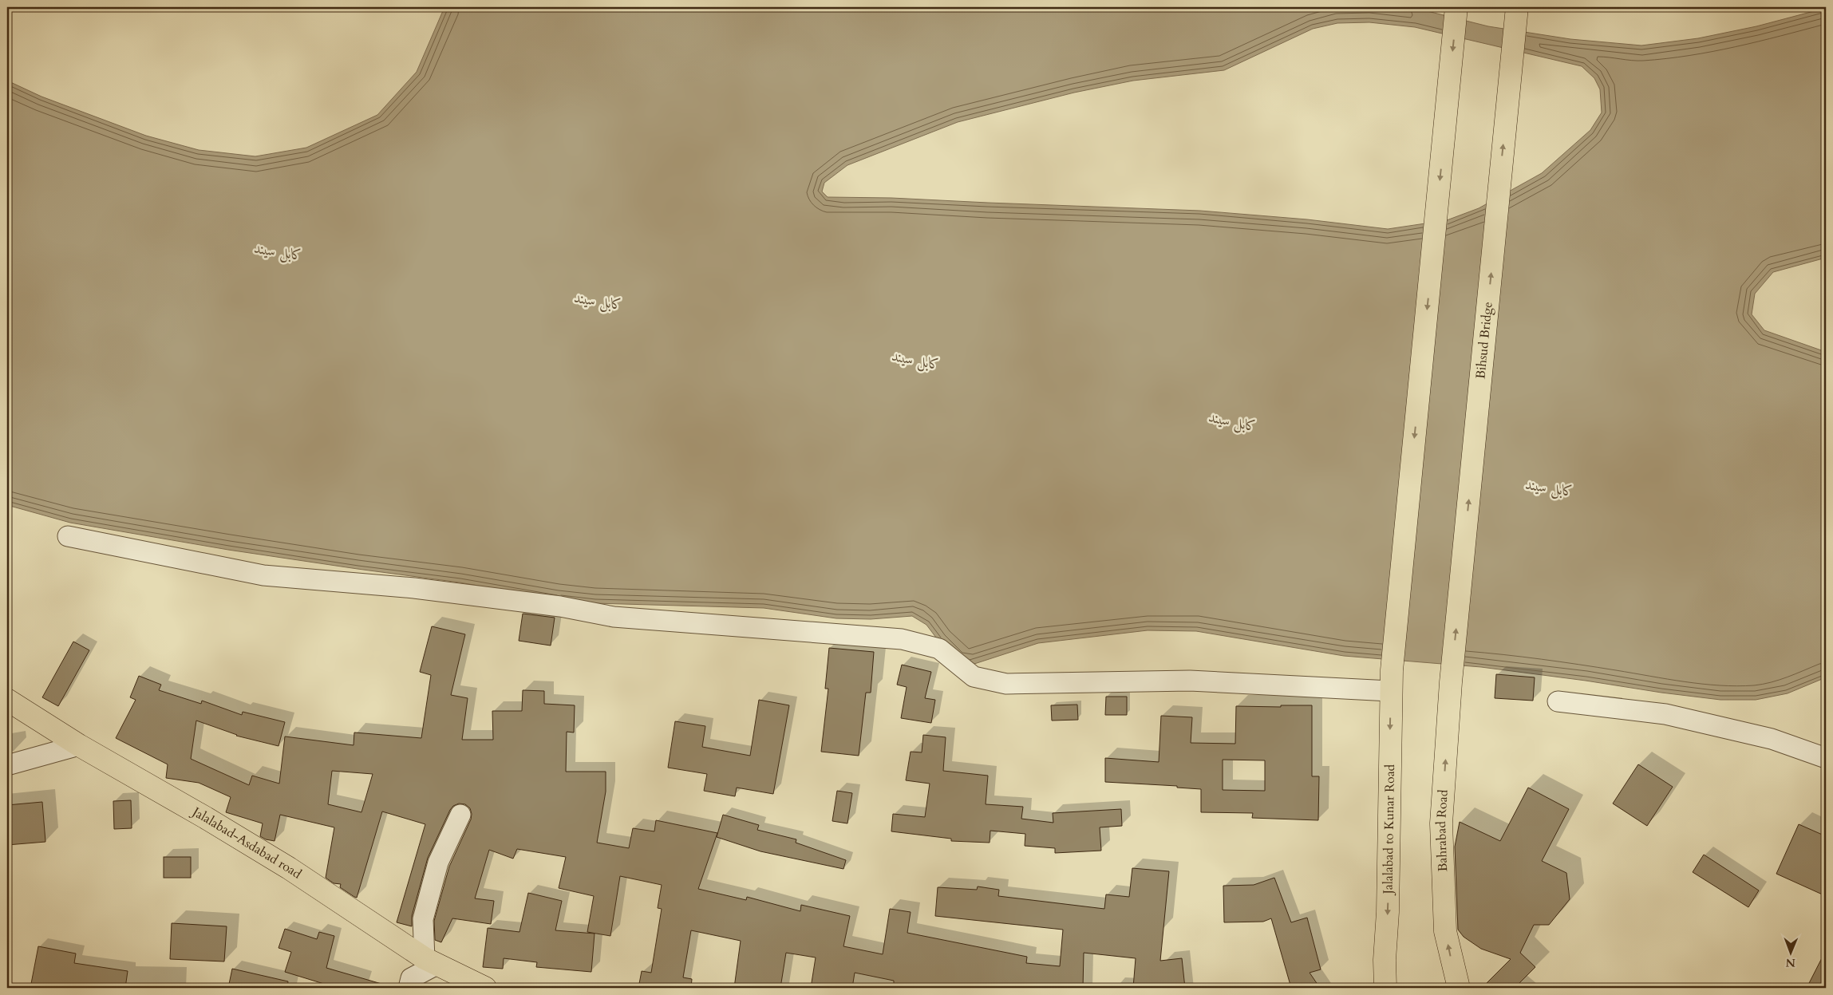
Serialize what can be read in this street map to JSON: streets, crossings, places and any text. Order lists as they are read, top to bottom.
{
  "streets": {
    "main road": [
      "Bihsud Bridge",
      "Jalalabad to Kunar Road",
      "Bahrabad Road",
      "Jalalabad-Asdabad road"
    ]
  },
  "crossings": [
    ["Bihsud Bridge", "Bahrabad Road"]
  ],
  "one_way": ["Bihsud Bridge", "Jalalabad to Kunar Road", "Bahrabad Road"],
  "water": ["کابل سيند"],
  "north": "bottom"
}
